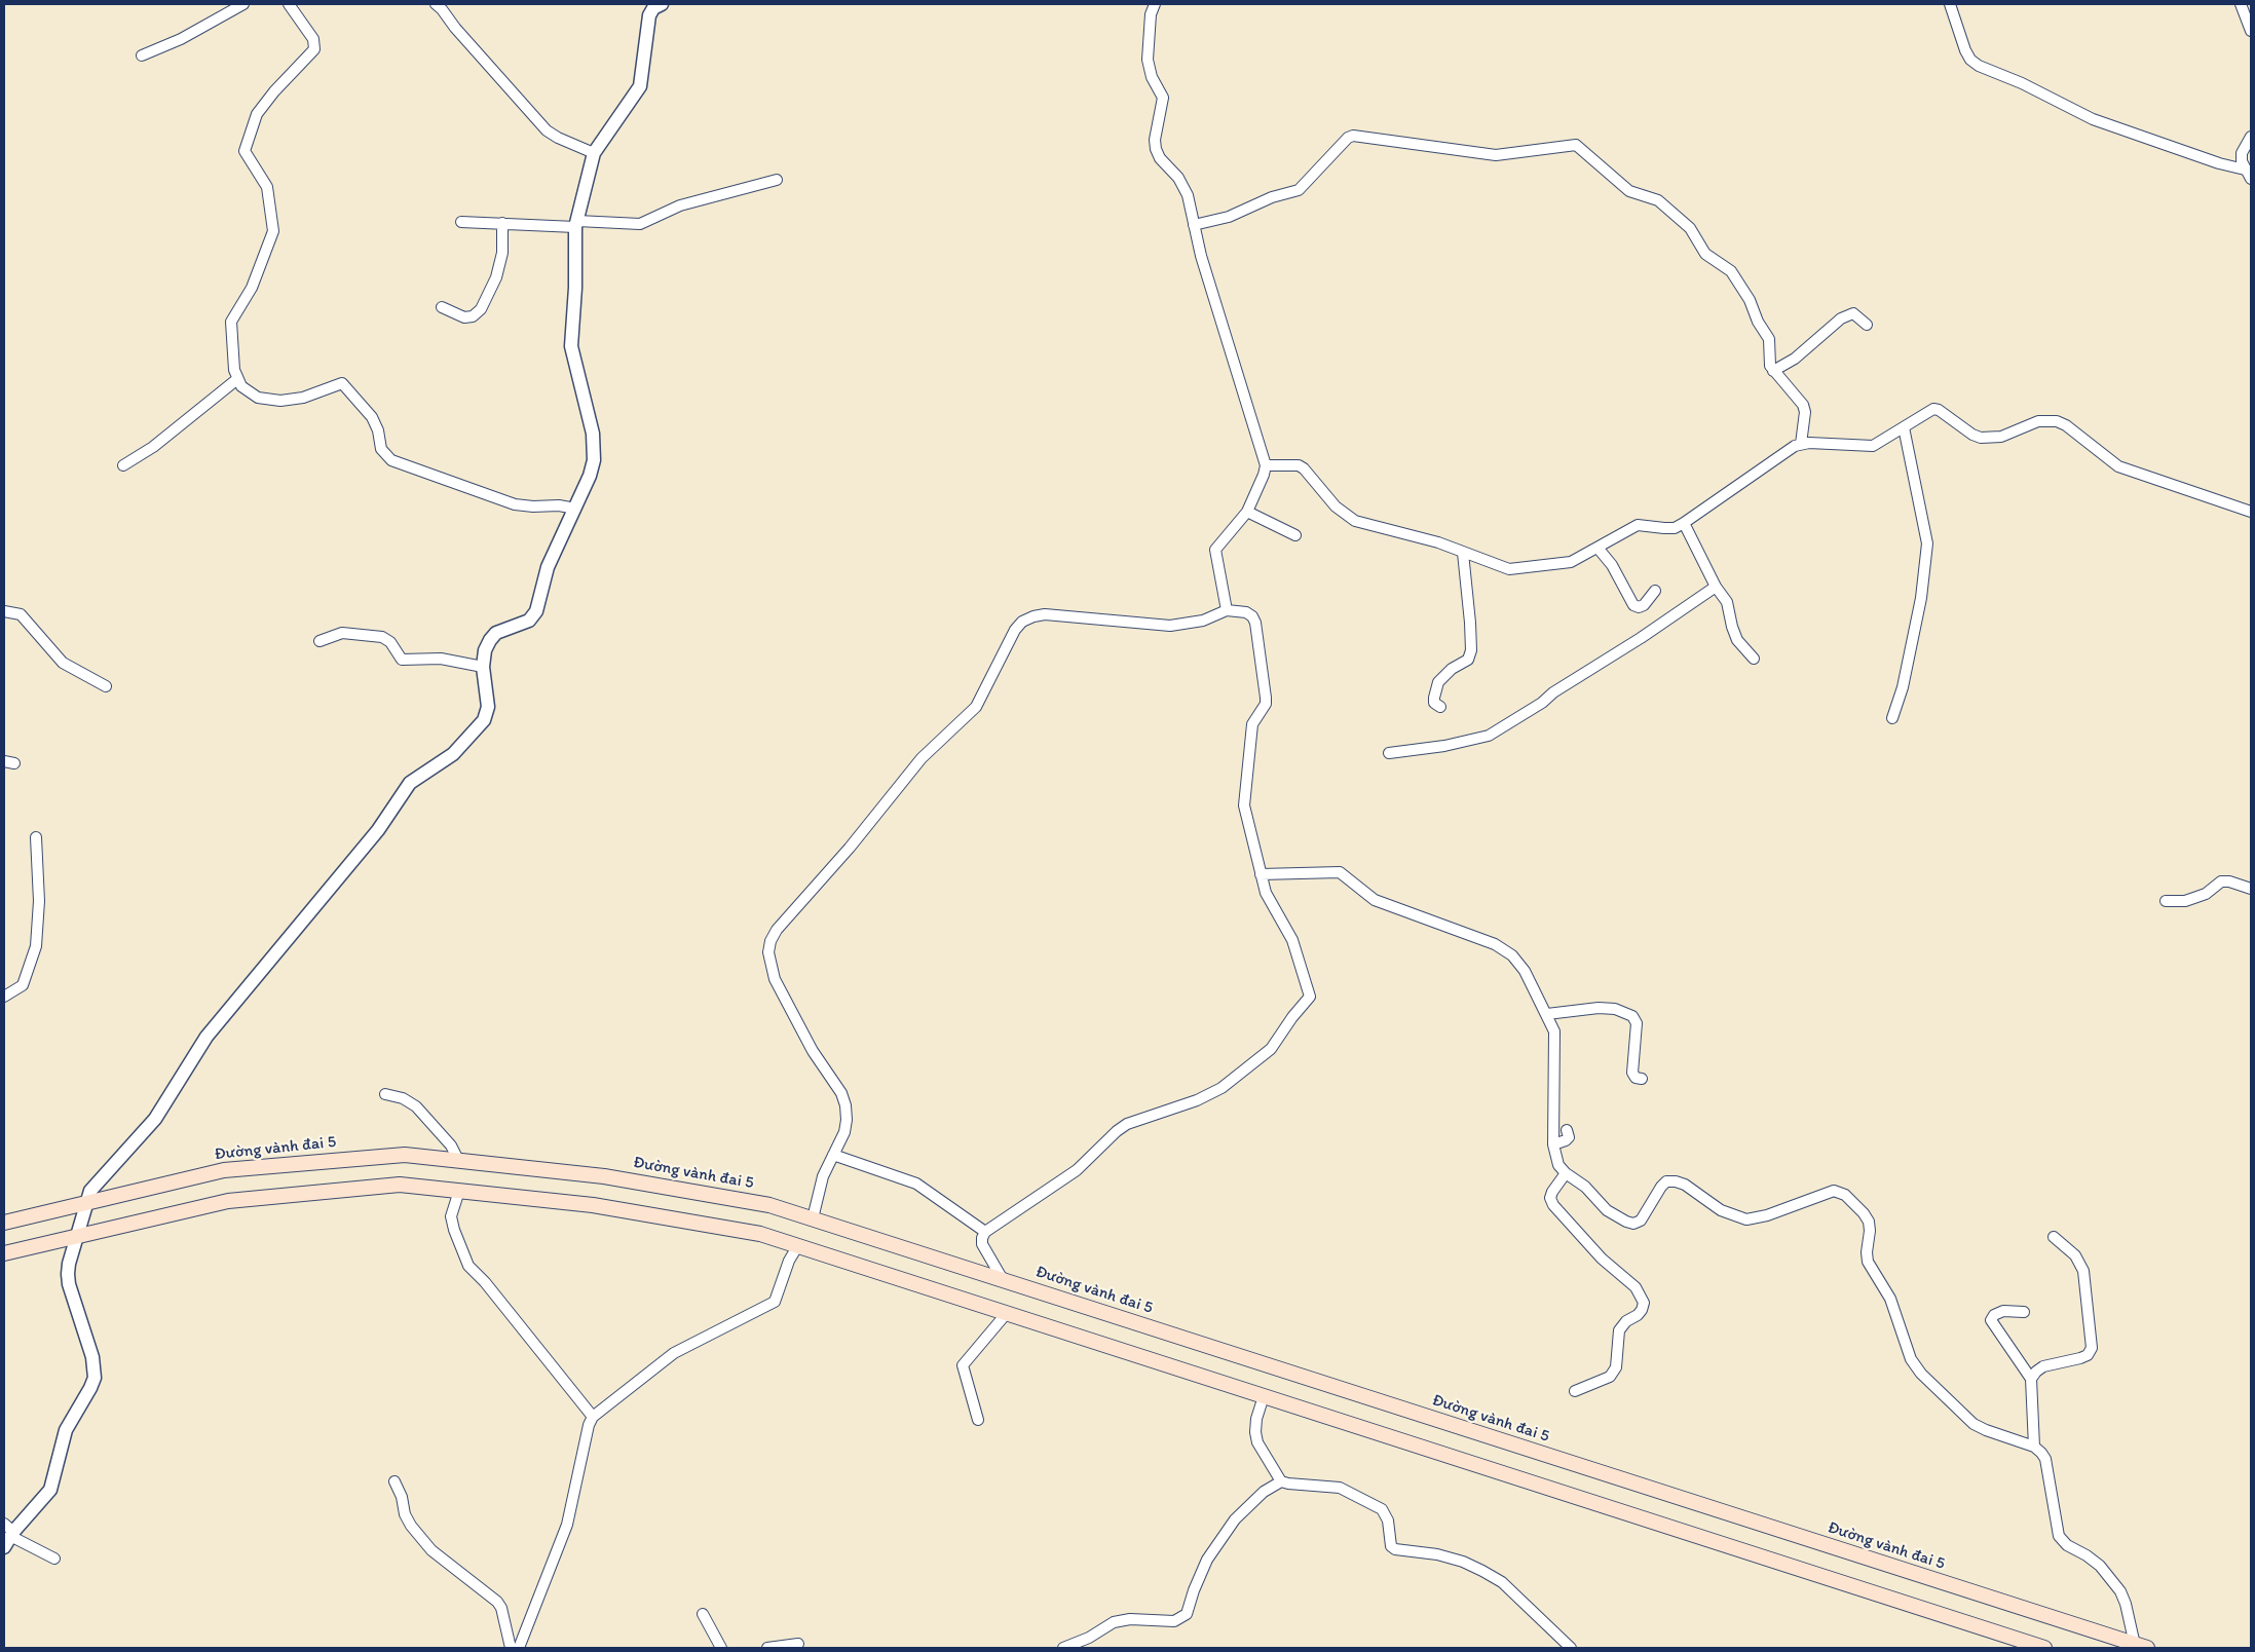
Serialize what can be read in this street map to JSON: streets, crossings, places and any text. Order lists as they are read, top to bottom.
{
  "streets": {
    "main road": ["Đường vành đai 5"]
  }
}
